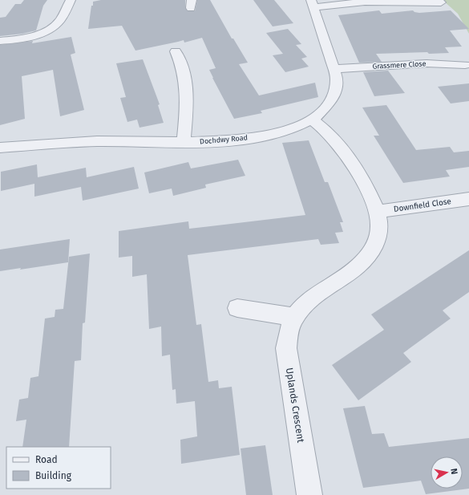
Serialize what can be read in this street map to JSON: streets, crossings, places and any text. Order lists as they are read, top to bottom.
{
  "streets": {
    "street": [
      "Grassmere Close",
      "Dochdwy Road",
      "Downfield Close",
      "Uplands Crescent"
    ]
  },
  "crossings": [
    ["Grassmere Close", "Dochdwy Road"],
    ["Dochdwy Road", "Uplands Crescent"],
    ["Downfield Close", "Uplands Crescent"]
  ],
  "legend": ["Road", "Building"],
  "north": "right"
}
